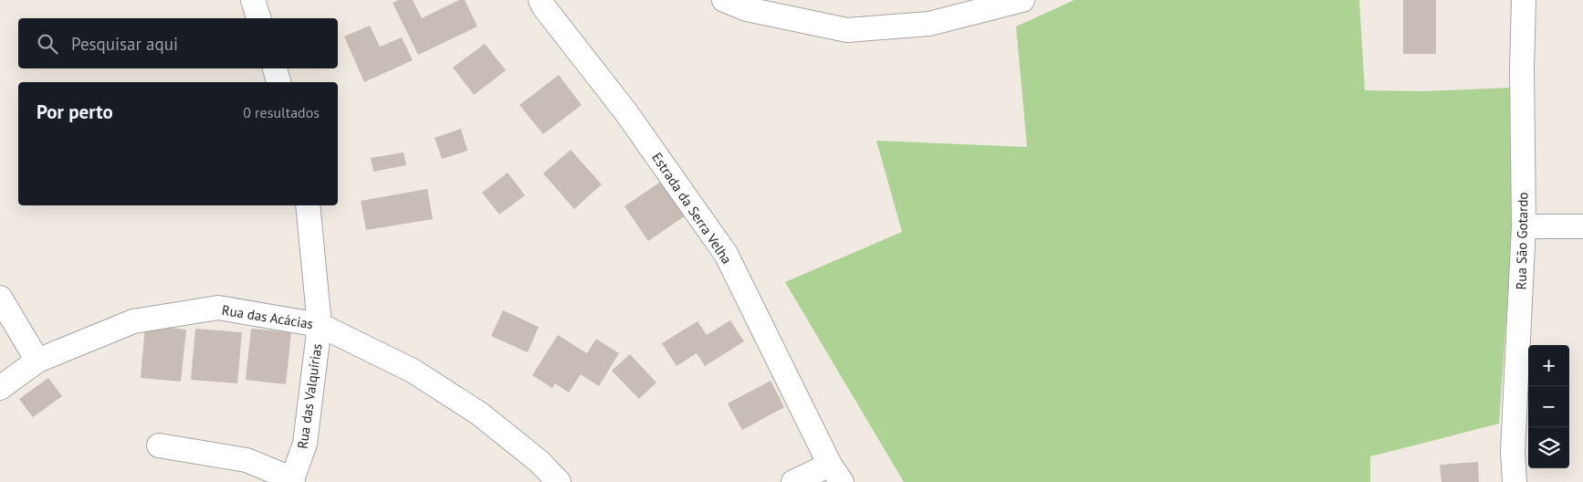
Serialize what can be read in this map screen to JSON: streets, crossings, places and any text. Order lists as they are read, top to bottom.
{
  "streets": {
    "street": [
      "Estrada da Serra Velha",
      "Rua São Gotardo",
      "Rua das Acácias",
      "Rua das Valquírias"
    ]
  },
  "crossings": [
    ["Rua das Acácias", "Rua das Valquírias"]
  ],
  "page": {
    "search": "Pesquisar aqui",
    "heading": ["Por perto", "0 resultados"],
    "map_buttons": ["+", "−"]
  }
}
